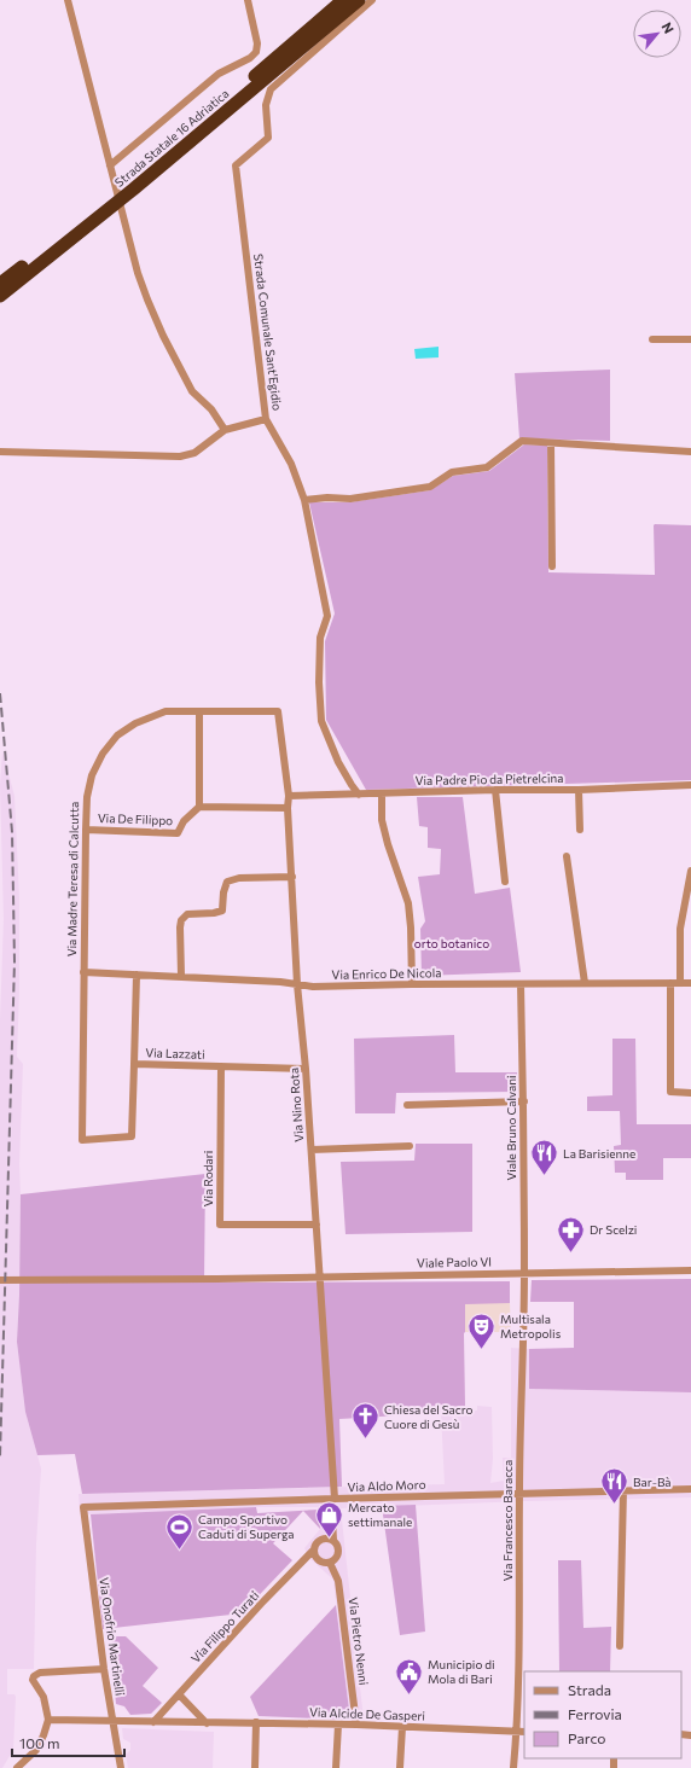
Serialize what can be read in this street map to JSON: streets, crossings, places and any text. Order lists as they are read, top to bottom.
{
  "streets": {
    "highway": ["Strada Statale 16 Adriatica"],
    "street": [
      "Strada Comunale Sant'Egidio",
      "Via Padre Pio da Pietrelcina",
      "Via De Filippo",
      "Via Madre Teresa di Calcutta",
      "Via Enrico De Nicola",
      "Via Lazzati",
      "Via Nino Rota",
      "Viale Bruno Calvani",
      "Via Rodari",
      "Viale Paolo VI",
      "Via Aldo Moro",
      "Via Francesco Baracca",
      "Via Filippo Turati",
      "Via Onofrio Martinelli",
      "Via Pietro Nenni",
      "Via Alcide De Gasperi"
    ]
  },
  "crossings": [
    ["Strada Comunale Sant'Egidio", "Via Padre Pio da Pietrelcina"],
    ["Via Padre Pio da Pietrelcina", "Via Nino Rota"],
    ["Via De Filippo", "Via Madre Teresa di Calcutta"],
    ["Via Madre Teresa di Calcutta", "Via Enrico De Nicola"],
    ["Via Madre Teresa di Calcutta", "Via Lazzati"],
    ["Via Madre Teresa di Calcutta", "Via Nino Rota"],
    ["Via Enrico De Nicola", "Via Lazzati"],
    ["Via Enrico De Nicola", "Via Nino Rota"],
    ["Via Enrico De Nicola", "Viale Bruno Calvani"],
    ["Via Lazzati", "Via Nino Rota"],
    ["Via Lazzati", "Via Rodari"],
    ["Via Nino Rota", "Via Rodari"],
    ["Via Nino Rota", "Viale Paolo VI"],
    ["Via Nino Rota", "Via Aldo Moro"],
    ["Via Nino Rota", "Via Filippo Turati"],
    ["Via Nino Rota", "Via Pietro Nenni"],
    ["Viale Bruno Calvani", "Viale Paolo VI"],
    ["Viale Bruno Calvani", "Via Francesco Baracca"],
    ["Viale Paolo VI", "Via Francesco Baracca"],
    ["Via Aldo Moro", "Via Francesco Baracca"],
    ["Via Aldo Moro", "Via Onofrio Martinelli"],
    ["Via Francesco Baracca", "Via Alcide De Gasperi"],
    ["Via Filippo Turati", "Via Pietro Nenni"],
    ["Via Filippo Turati", "Via Alcide De Gasperi"],
    ["Via Onofrio Martinelli", "Via Alcide De Gasperi"],
    ["Via Pietro Nenni", "Via Alcide De Gasperi"]
  ],
  "parks": ["orto botanico"],
  "places": {
    "restaurant": ["La Barisienne", "Bar-Bà"],
    "pharmacy": ["Dr Scelzi"],
    "theatre": ["Multisala Metropolis"],
    "church": ["Chiesa del Sacro Cuore di Gesù"],
    "shop": ["Mercato settimanale"],
    "sports": ["Campo Sportivo Caduti di Superga"],
    "public building": ["Municipio di Mola di Bari"]
  },
  "legend": ["Strada", "Ferrovia", "Parco"],
  "scale_bar": "100 m",
  "north": "top right"
}
